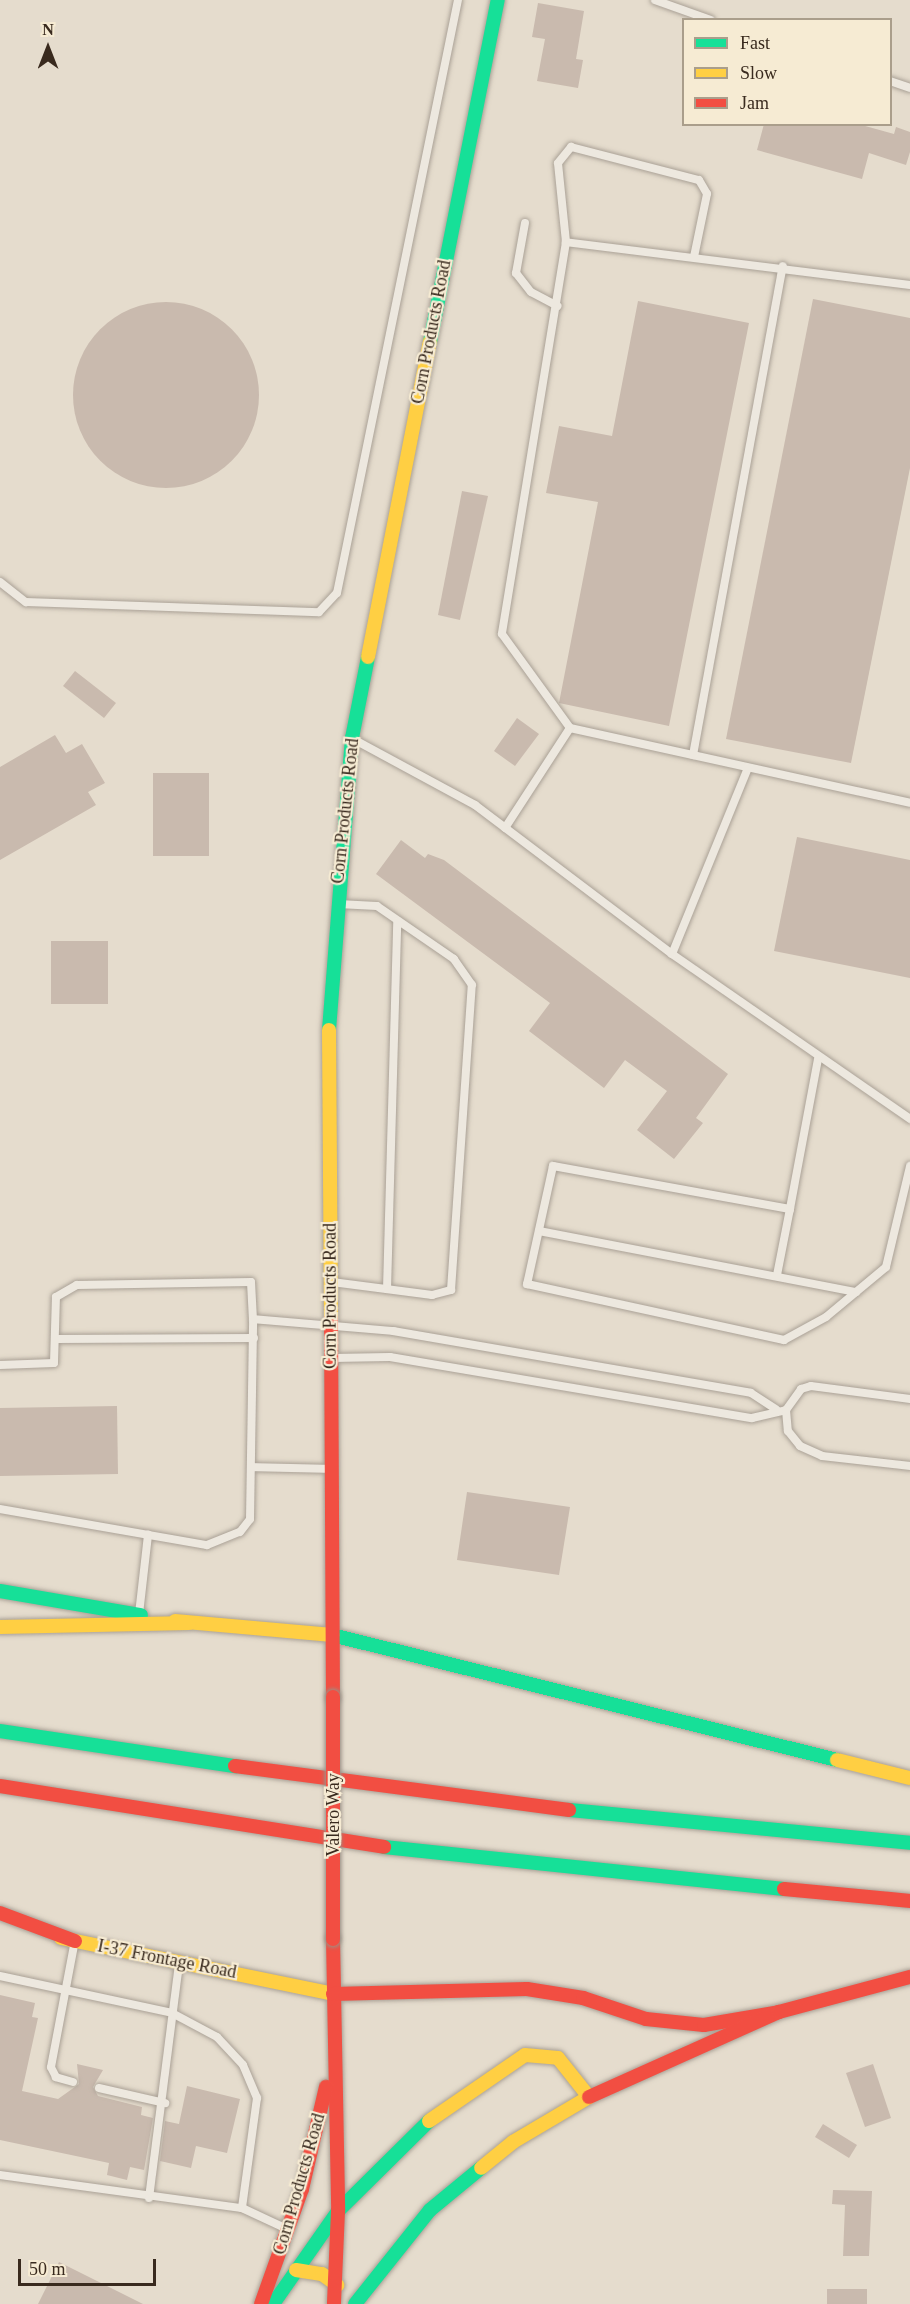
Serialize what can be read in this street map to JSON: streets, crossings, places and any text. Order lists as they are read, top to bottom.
{
  "streets": {
    "main road": ["Corn Products Road", "Valero Way", "I-37 Frontage Road"]
  },
  "crossings": [
    ["Corn Products Road", "Valero Way"],
    ["Corn Products Road", "I-37 Frontage Road"],
    ["Valero Way", "I-37 Frontage Road"]
  ],
  "legend": ["Fast", "Slow", "Jam"],
  "scale_bar": "50 m",
  "north": "top"
}
